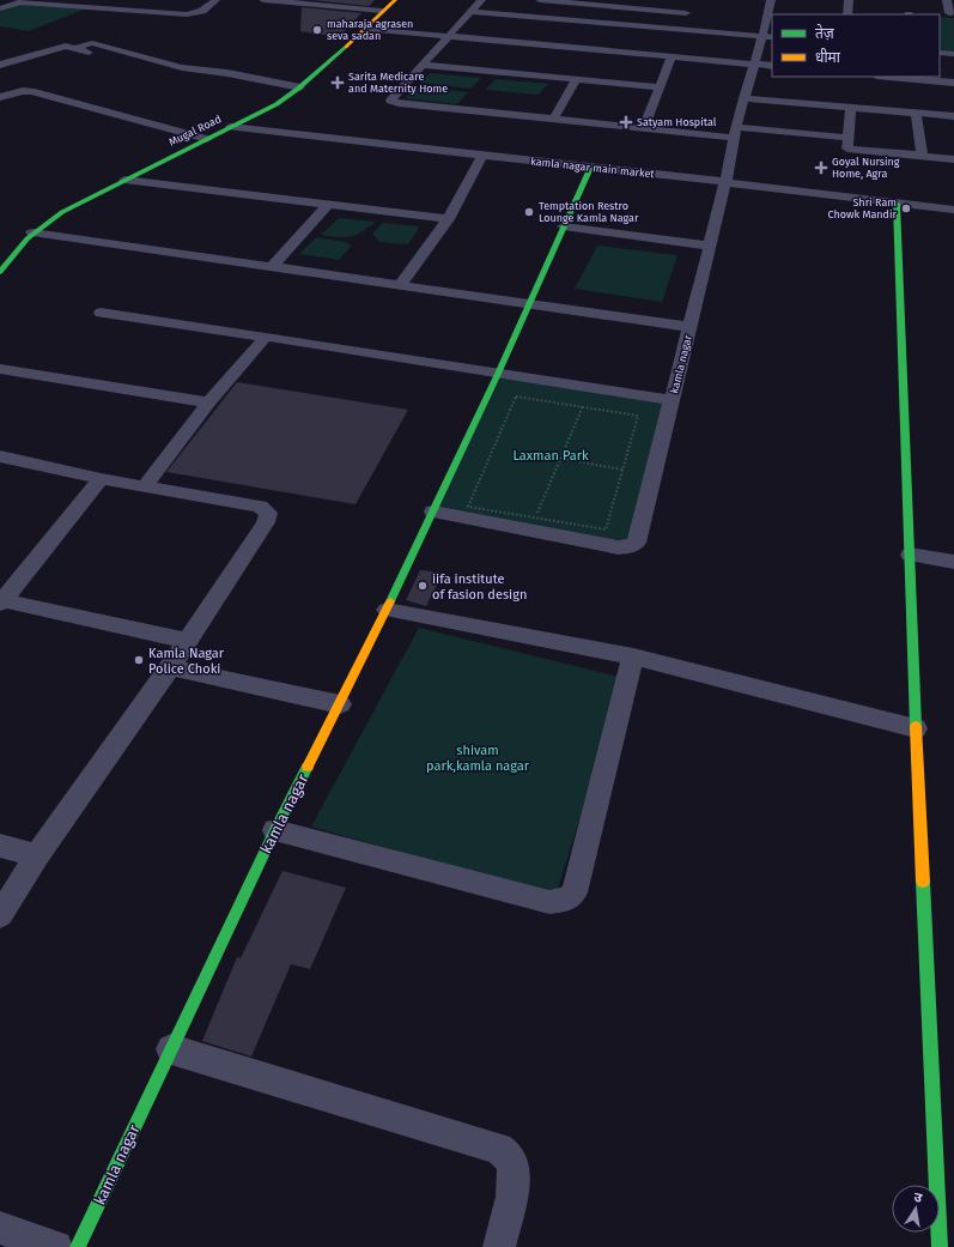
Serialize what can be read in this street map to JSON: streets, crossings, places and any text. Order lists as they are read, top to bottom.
{
  "streets": {
    "street": ["Mugal Road", "kamla nagar main market", "kamla nagar"]
  },
  "crossings": [
    ["Mugal Road", "kamla nagar main market"],
    ["kamla nagar main market", "kamla nagar"]
  ],
  "parks": ["Laxman Park", "shivam park,kamla nagar"],
  "places": {
    "other": [
      "maharaja agrasen seva sadan",
      "Shri Ram Chowk Mandir",
      "Temptation Restro Lounge Kamla Nagar",
      "iifa institute of fasion design",
      "Kamla Nagar Police Choki"
    ],
    "health": ["Sarita Medicare and Maternity Home", "Satyam Hospital", "Goyal Nursing Home, Agra"]
  },
  "legend": ["तेज़", "धीमा"],
  "north": "top"
}
